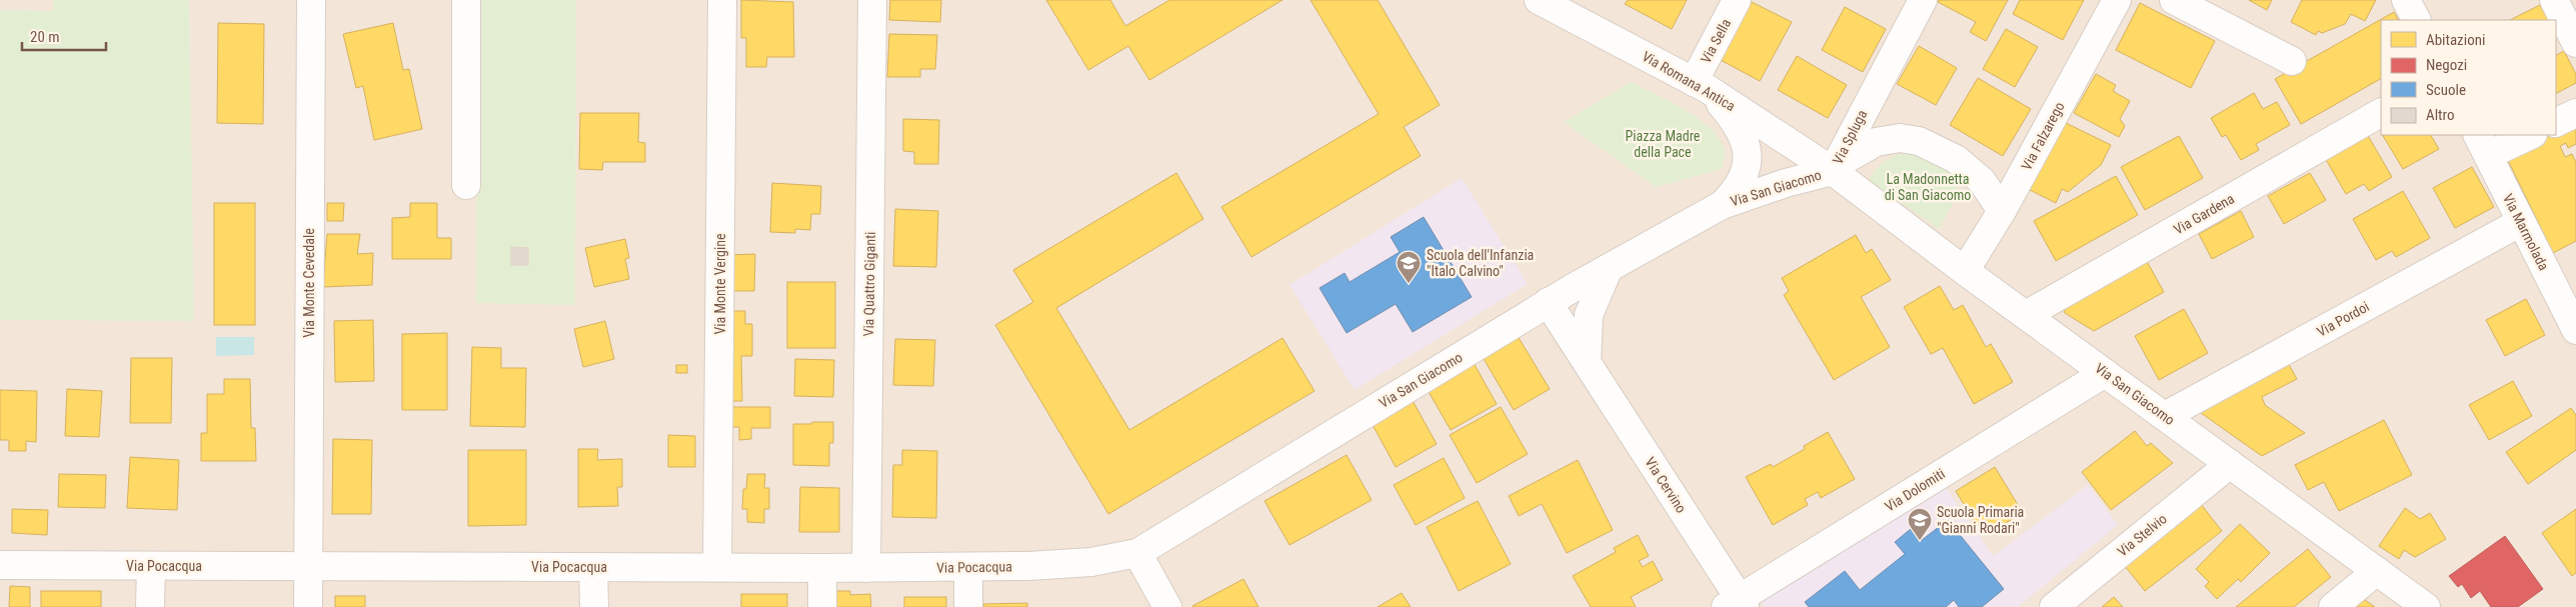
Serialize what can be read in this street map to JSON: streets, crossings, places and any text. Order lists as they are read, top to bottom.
{
  "streets": {
    "street": [
      "Via Sella",
      "Via Romana Antica",
      "Via Falzarego",
      "Via Spluga",
      "Via San Giacomo",
      "Via Gardena",
      "Via Marmolada",
      "Via Monte Cevedale",
      "Via Monte Vergine",
      "Via Quattro Giganti",
      "Via Pordoi",
      "Via Cervino",
      "Via Dolomiti",
      "Via Stelvio",
      "Via Pocacqua"
    ]
  },
  "crossings": [
    ["Via Sella", "Via Romana Antica"],
    ["Via Romana Antica", "Via Spluga"],
    ["Via Romana Antica", "Via San Giacomo"],
    ["Via Falzarego", "Via Spluga"],
    ["Via Falzarego", "Via San Giacomo"],
    ["Via Spluga", "Via San Giacomo"],
    ["Via San Giacomo", "Via Gardena"],
    ["Via San Giacomo", "Via Pordoi"],
    ["Via San Giacomo", "Via Cervino"],
    ["Via San Giacomo", "Via Dolomiti"],
    ["Via San Giacomo", "Via Stelvio"],
    ["Via San Giacomo", "Via Pocacqua"],
    ["Via Marmolada", "Via Pordoi"],
    ["Via Monte Cevedale", "Via Pocacqua"],
    ["Via Monte Vergine", "Via Pocacqua"],
    ["Via Quattro Giganti", "Via Pocacqua"],
    ["Via Cervino", "Via Dolomiti"]
  ],
  "parks": ["Piazza Madre della Pace", "La Madonnetta di San Giacomo"],
  "places": {
    "school or university": ["Scuola dell'Infanzia \"Italo Calvino\"", "Scuola Primaria \"Gianni Rodari\""]
  },
  "legend": [
    "Abitazioni",
    "Negozi",
    "Scuole",
    "Altro"
  ],
  "scale_bar": "20 m"
}
